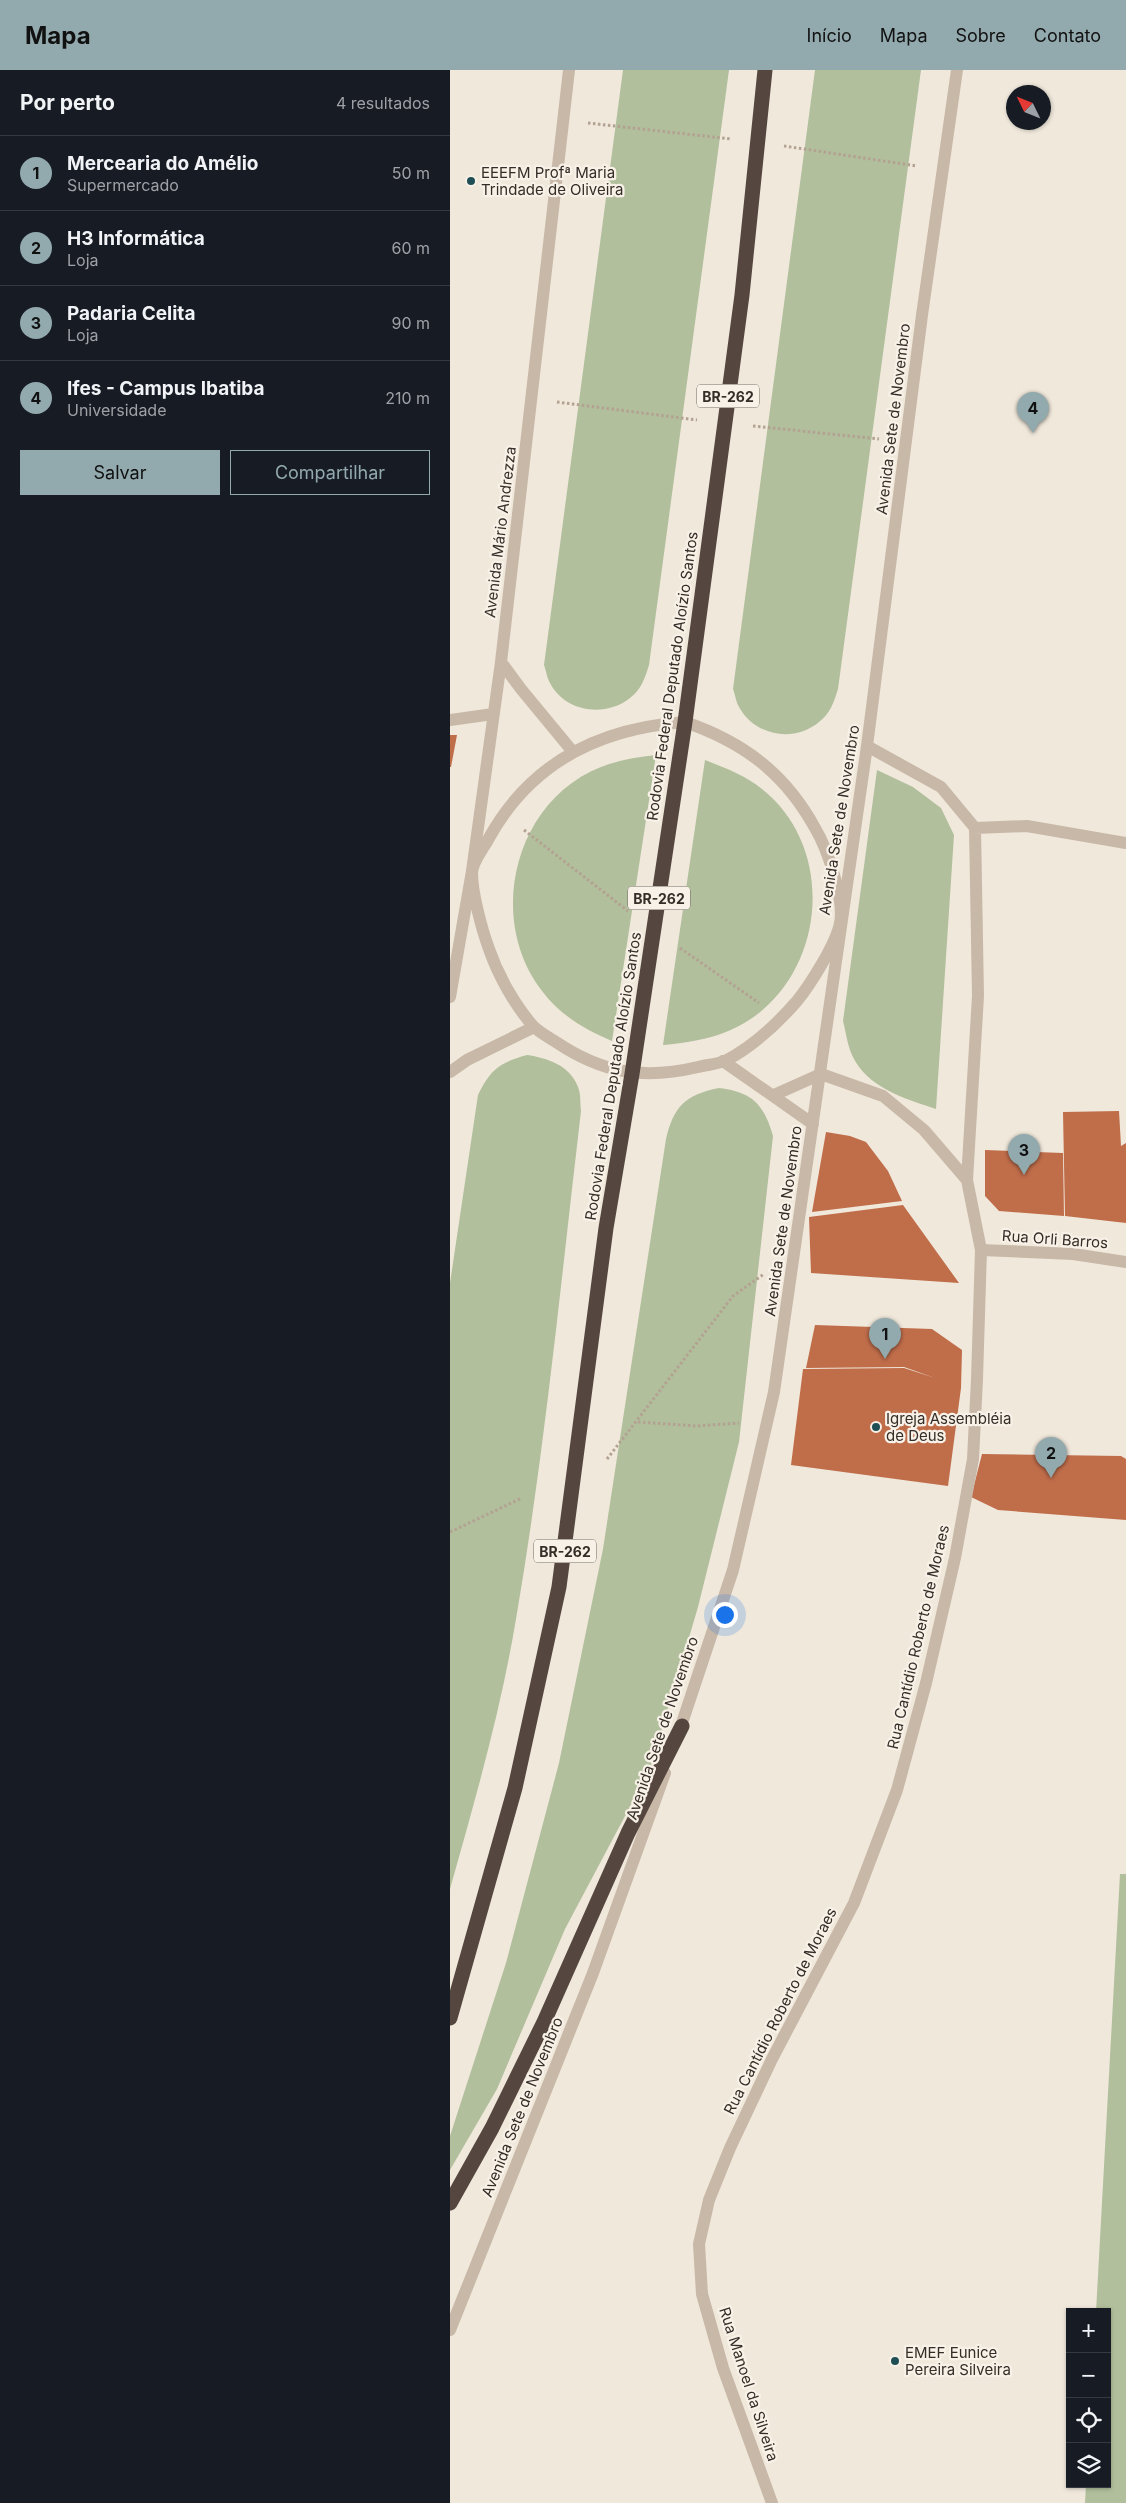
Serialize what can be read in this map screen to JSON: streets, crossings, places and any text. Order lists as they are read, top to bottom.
{
  "streets": {
    "highway": ["BR-262", "Rodovia Federal Deputado Aloízio Santos"],
    "street": [
      "Avenida Sete de Novembro",
      "Avenida Mário Andrezza",
      "Rua Orli Barros",
      "Rua Cantídio Roberto de Moraes",
      "Rua Manoel da Silveira"
    ]
  },
  "crossings": [
    ["Avenida Sete de Novembro", "Rua Cantídio Roberto de Moraes"],
    ["Rua Orli Barros", "Rua Cantídio Roberto de Moraes"],
    ["Rua Cantídio Roberto de Moraes", "Rua Manoel da Silveira"]
  ],
  "places": ["EEEFM Profª Maria Trindade de Oliveira", "Igreja Assembléia de Deus", "EMEF Eunice Pereira Silveira"],
  "north": "top left",
  "page": {
    "header": "Mapa",
    "nav": [
      "Início",
      "Mapa",
      "Sobre",
      "Contato"
    ],
    "heading": ["Por perto", "4 resultados"],
    "list": [
      {
        "mark": "1",
        "name": "Mercearia do Amélio",
        "note": "Supermercado",
        "value": "50 m"
      },
      {
        "mark": "2",
        "name": "H3 Informática",
        "note": "Loja",
        "value": "60 m"
      },
      {
        "mark": "3",
        "name": "Padaria Celita",
        "note": "Loja",
        "value": "90 m"
      },
      {
        "mark": "4",
        "name": "Ifes - Campus Ibatiba",
        "note": "Universidade",
        "value": "210 m"
      }
    ],
    "pins": [
      "4",
      "3",
      "1",
      "2"
    ],
    "buttons": ["Salvar", "Compartilhar"],
    "map_buttons": ["+", "−"]
  }
}
